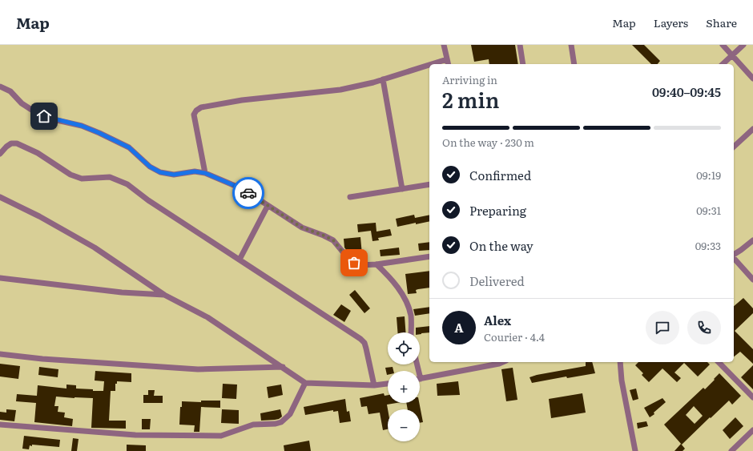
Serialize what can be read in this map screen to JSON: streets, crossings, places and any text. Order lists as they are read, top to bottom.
{
  "page": {
    "header": "Map",
    "nav": ["Map", "Layers", "Share"],
    "heading": ["2 min", "Arriving in", "09:40–09:45"],
    "panel": ["Alex", "Courier · 4.4"],
    "bar": "On the way · 230 m",
    "list": [
      ["Confirmed", "09:19"],
      ["Preparing", "09:31"],
      ["On the way", "09:33"],
      "Delivered"
    ],
    "round": "A",
    "map_buttons": ["+", "−"]
  }
}
